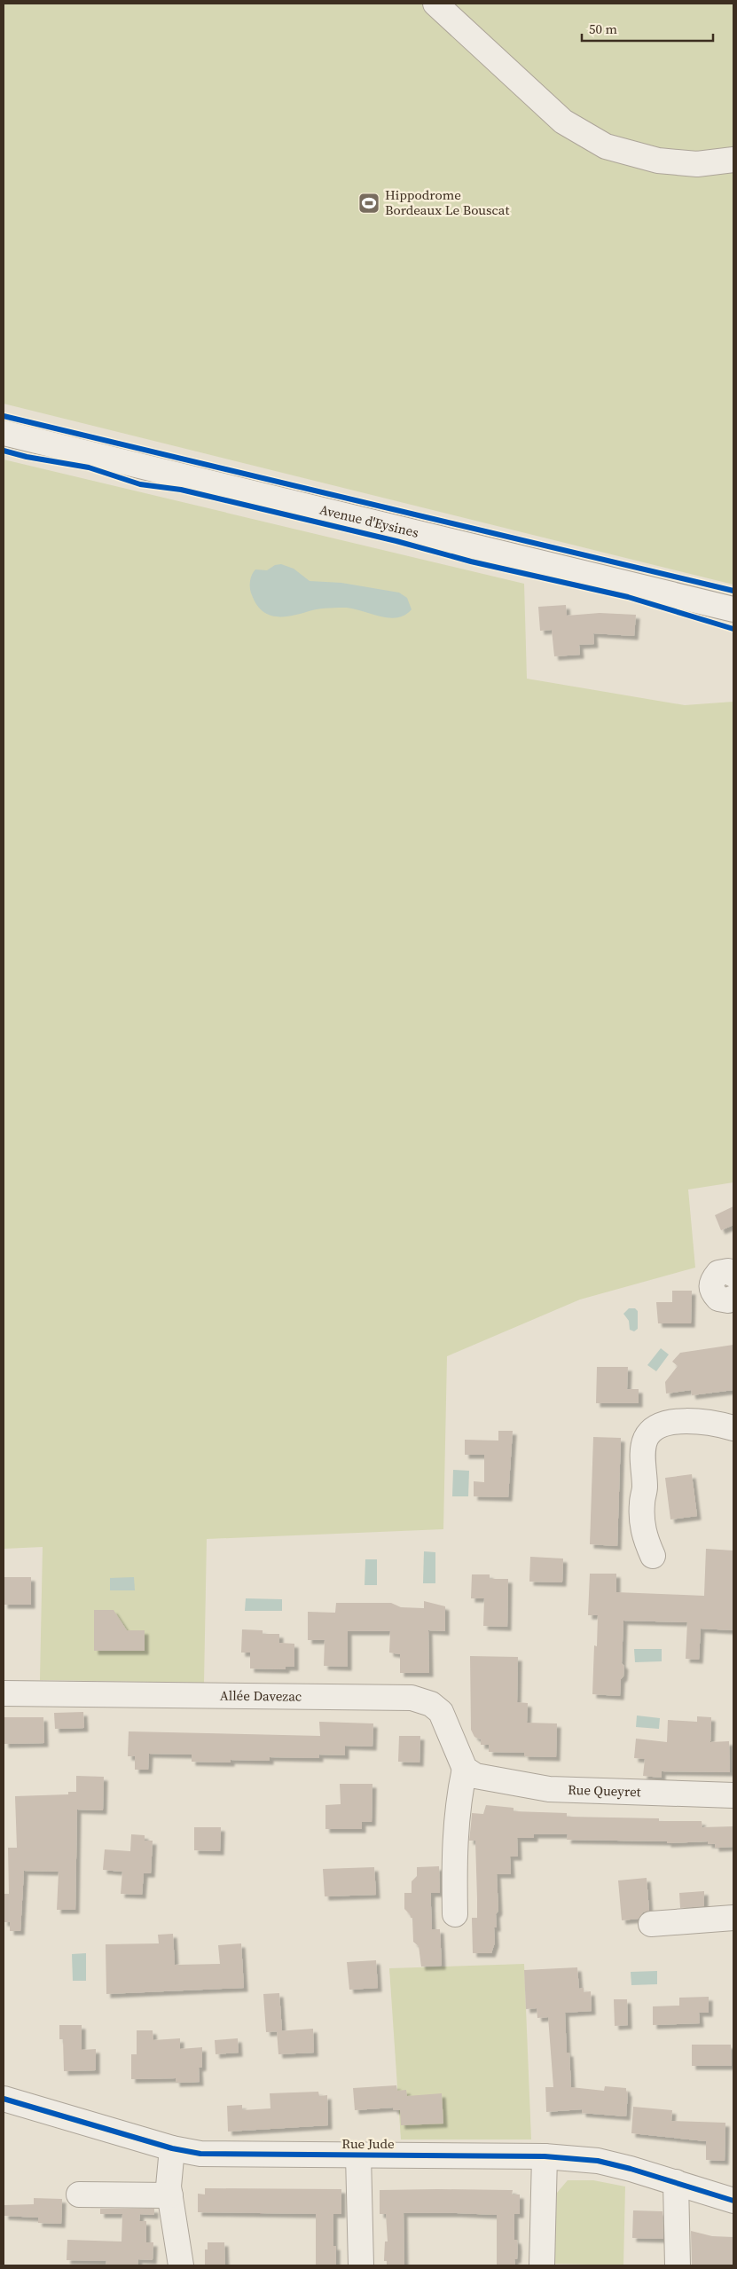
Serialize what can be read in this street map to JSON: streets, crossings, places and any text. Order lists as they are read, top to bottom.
{
  "streets": {
    "street": [
      "Avenue d'Eysines",
      "Allée Davezac",
      "Rue Queyret",
      "Rue Jude"
    ]
  },
  "crossings": [
    ["Allée Davezac", "Rue Queyret"]
  ],
  "places": {
    "sports": ["Hippodrome Bordeaux Le Bouscat"]
  },
  "scale_bar": "50 m"
}
